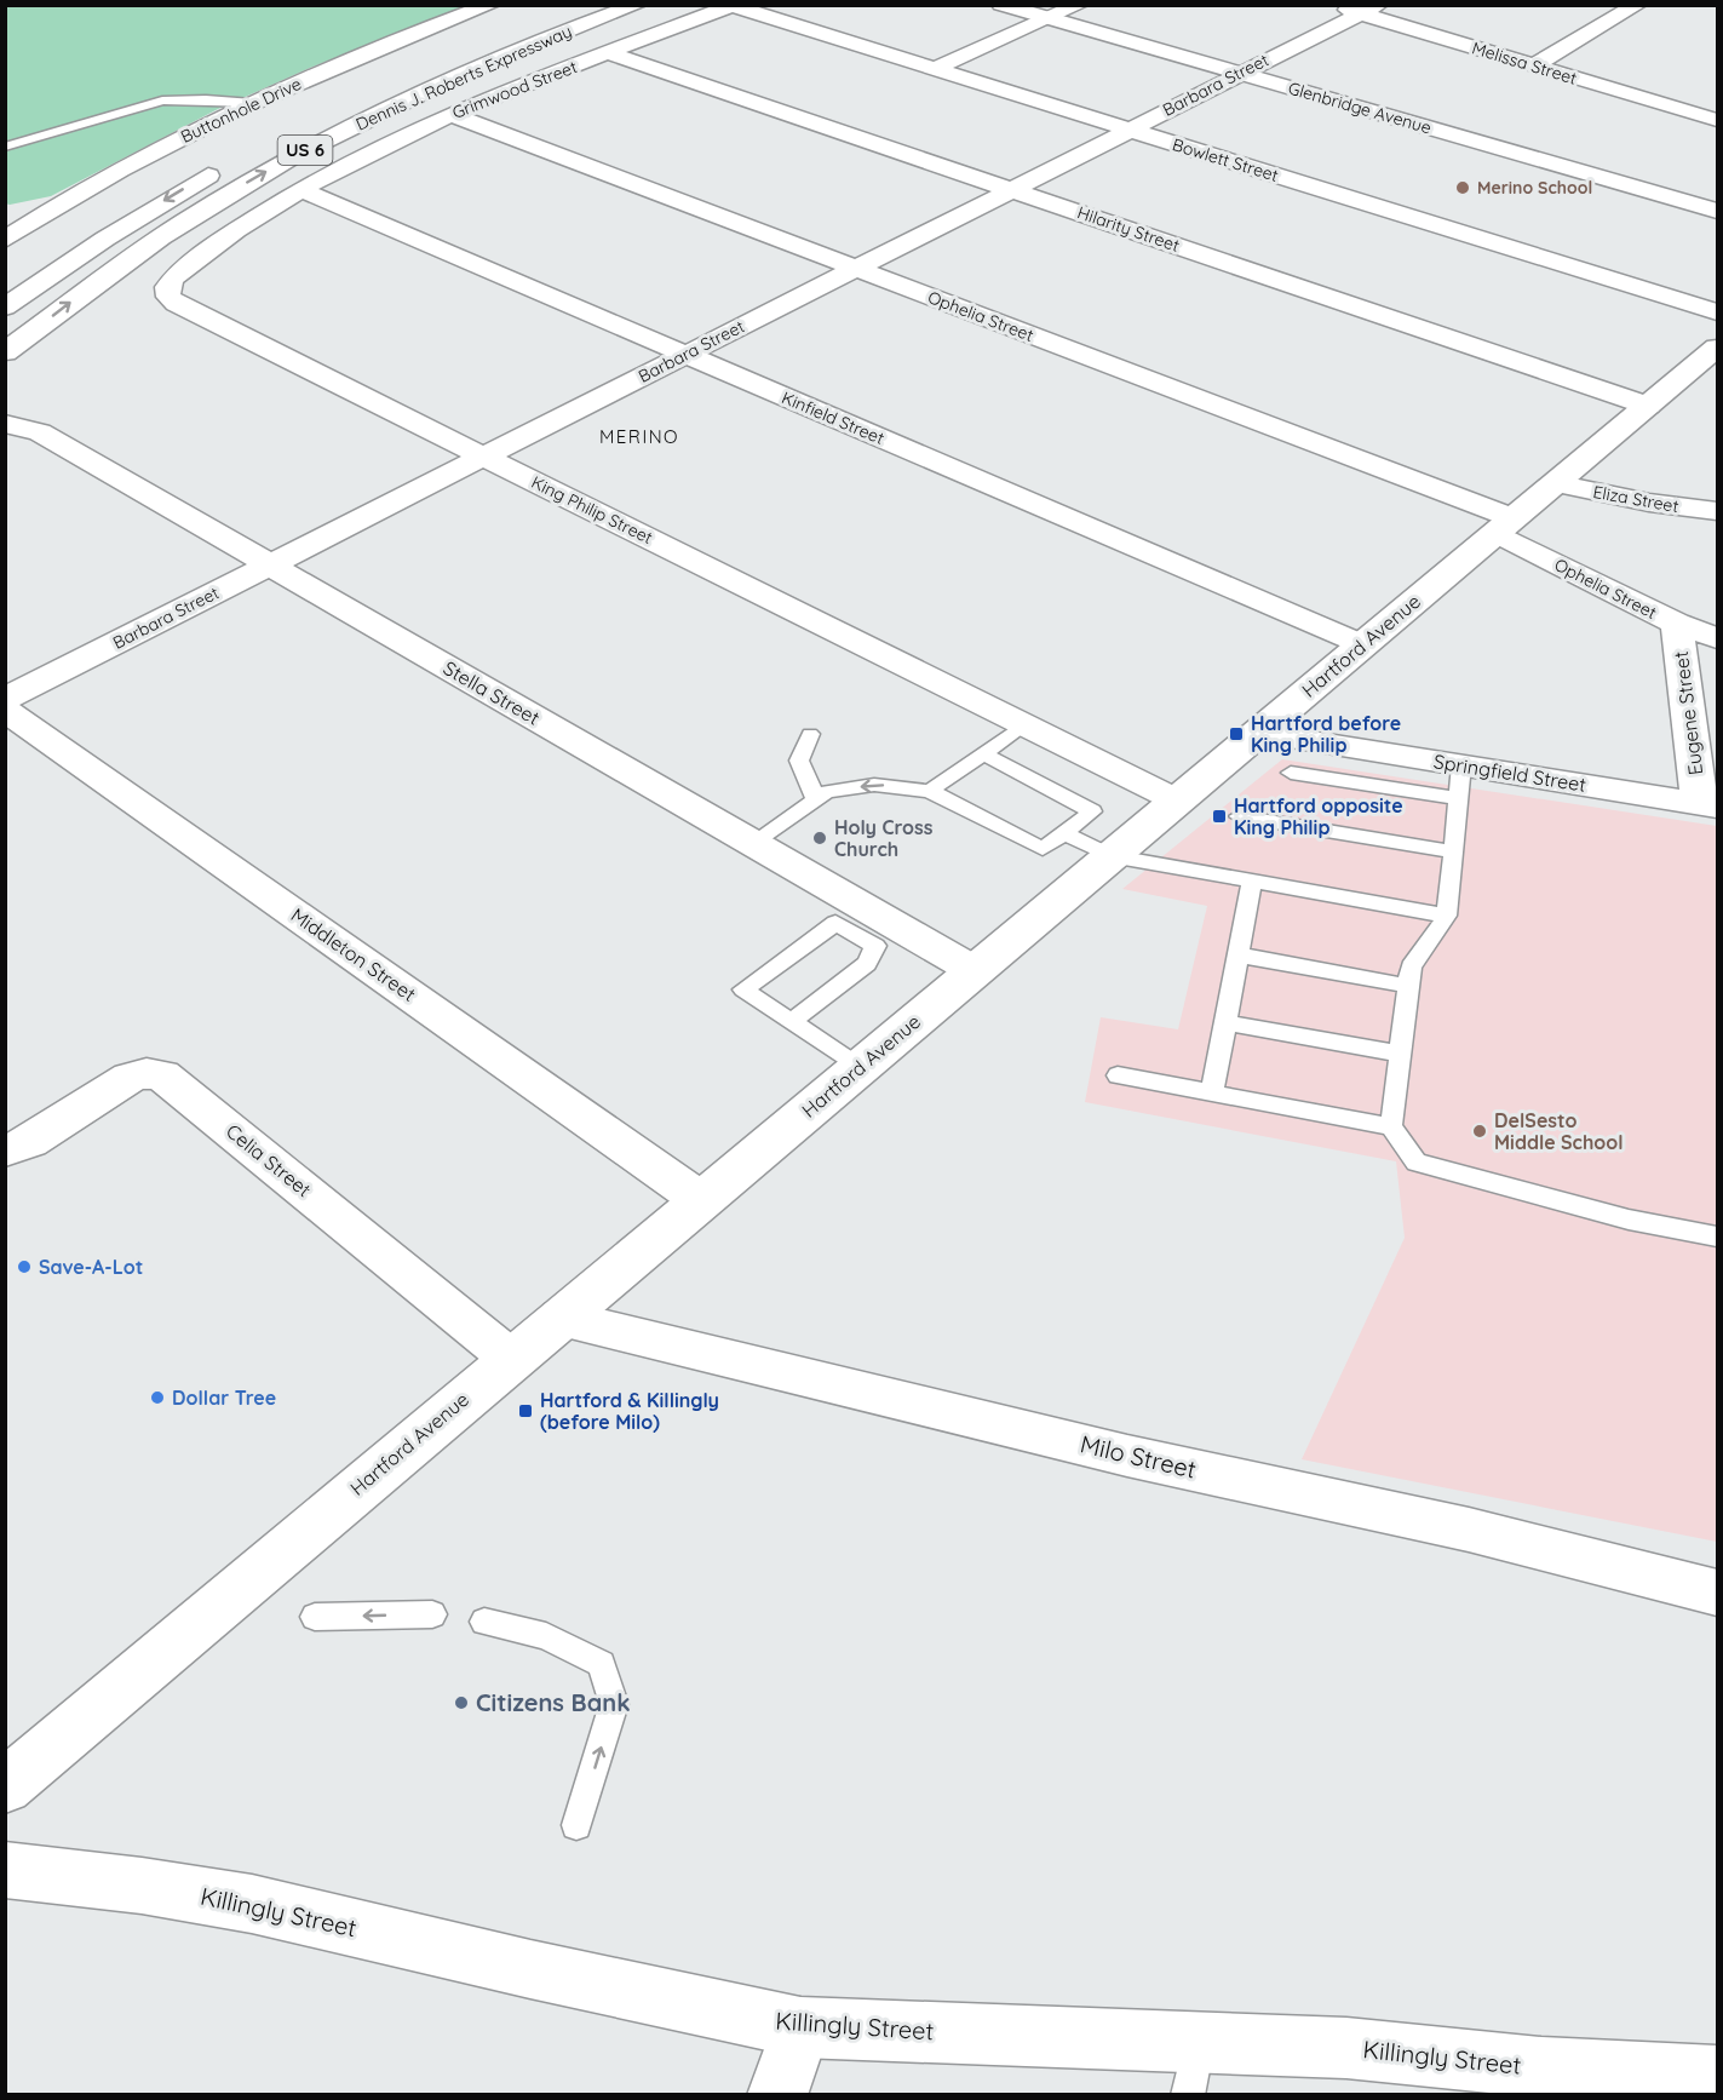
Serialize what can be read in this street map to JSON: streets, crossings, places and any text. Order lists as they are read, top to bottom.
{
  "streets": {
    "main road": [
      "Melissa Street",
      "Dennis J. Roberts Expressway",
      "Barbara Street",
      "Grimwood Street",
      "Glenbridge Avenue",
      "Buttonhole Drive",
      "US 6",
      "Bowlett Street",
      "Hilarity Street",
      "Ophelia Street",
      "Kinfield Street",
      "Eliza Street",
      "King Philip Street",
      "Hartford Avenue",
      "Stella Street",
      "Eugene Street",
      "Springfield Street",
      "Middleton Street",
      "Celia Street",
      "Milo Street",
      "Killingly Street"
    ]
  },
  "crossings": [
    ["Melissa Street", "Barbara Street"],
    ["Barbara Street", "Glenbridge Avenue"],
    ["Barbara Street", "Bowlett Street"],
    ["Barbara Street", "Hilarity Street"],
    ["Barbara Street", "Ophelia Street"],
    ["Barbara Street", "Kinfield Street"],
    ["Barbara Street", "King Philip Street"],
    ["Barbara Street", "Stella Street"],
    ["Grimwood Street", "Bowlett Street"],
    ["Grimwood Street", "Hilarity Street"],
    ["Grimwood Street", "Ophelia Street"],
    ["Grimwood Street", "Kinfield Street"],
    ["Grimwood Street", "King Philip Street"],
    ["Hilarity Street", "Hartford Avenue"],
    ["Ophelia Street", "Hartford Avenue"],
    ["Ophelia Street", "Eugene Street"],
    ["Kinfield Street", "King Philip Street"],
    ["Kinfield Street", "Hartford Avenue"],
    ["Eliza Street", "Hartford Avenue"],
    ["King Philip Street", "Hartford Avenue"],
    ["Hartford Avenue", "Stella Street"],
    ["Hartford Avenue", "Springfield Street"],
    ["Hartford Avenue", "Middleton Street"],
    ["Hartford Avenue", "Celia Street"],
    ["Hartford Avenue", "Milo Street"],
    ["Eugene Street", "Springfield Street"]
  ],
  "districts": ["MERINO"],
  "places": {
    "other": [
      "Merino School",
      "Holy Cross Church",
      "DelSesto Middle School",
      "Save-A-Lot",
      "Dollar Tree",
      "Citizens Bank"
    ],
    "transit": ["Hartford before King Philip", "Hartford opposite King Philip", "Hartford & Killingly (before Milo)"]
  }
}
